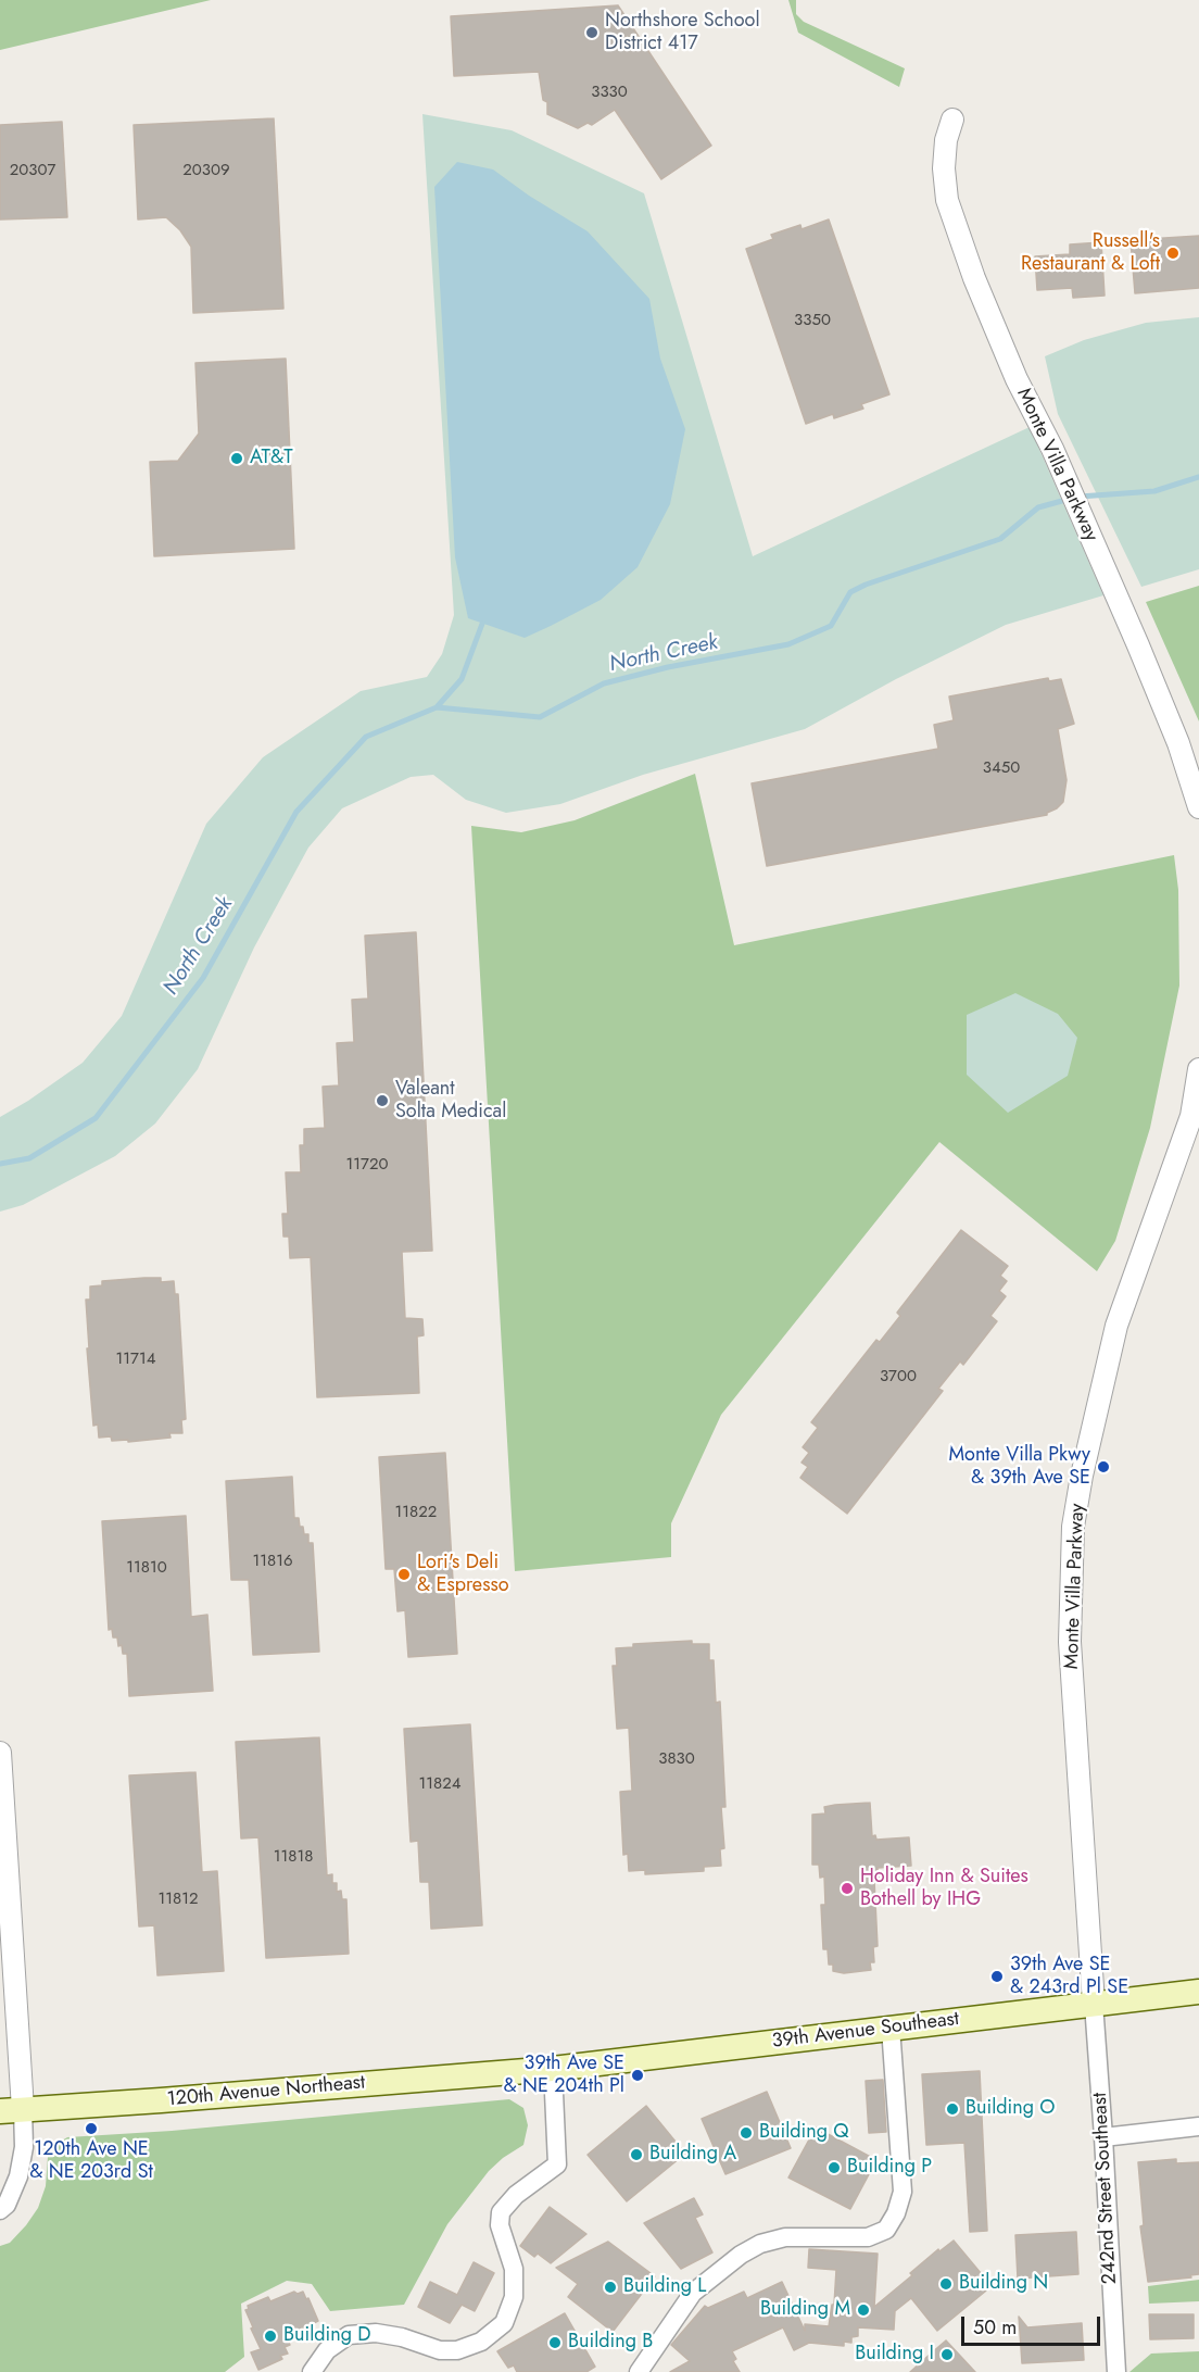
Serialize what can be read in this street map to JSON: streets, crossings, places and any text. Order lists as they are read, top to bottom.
{
  "streets": {
    "main road": ["39th Avenue Southeast", "120th Avenue Northeast"],
    "street": ["Monte Villa Parkway", "242nd Street Southeast"]
  },
  "crossings": [
    ["Monte Villa Parkway", "39th Avenue Southeast"],
    ["Monte Villa Parkway", "242nd Street Southeast"],
    ["39th Avenue Southeast", "120th Avenue Northeast"],
    ["39th Avenue Southeast", "242nd Street Southeast"]
  ],
  "water": ["North Creek"],
  "places": [
    "Northshore School District 417",
    "Russell's Restaurant & Loft",
    "AT&T",
    "Valeant Solta Medical",
    "Monte Villa Pkwy & 39th Ave SE",
    "Lori's Deli & Espresso",
    "Holiday Inn & Suites Bothell by IHG",
    "39th Ave SE & 243rd Pl SE",
    "39th Ave SE & NE 204th Pl",
    "Building O",
    "120th Ave NE & NE 203rd St",
    "Building Q",
    "Building A",
    "Building P",
    "Building N",
    "Building L",
    "Building M",
    "Building D",
    "Building B",
    "Building I"
  ],
  "house_numbers": [
    "3330",
    "20307",
    "20309",
    "3350",
    "3450",
    "11720",
    "11714",
    "3700",
    "11822",
    "11816",
    "11810",
    "3830",
    "11824",
    "11818",
    "11812"
  ],
  "scale_bar": "50 m"
}
